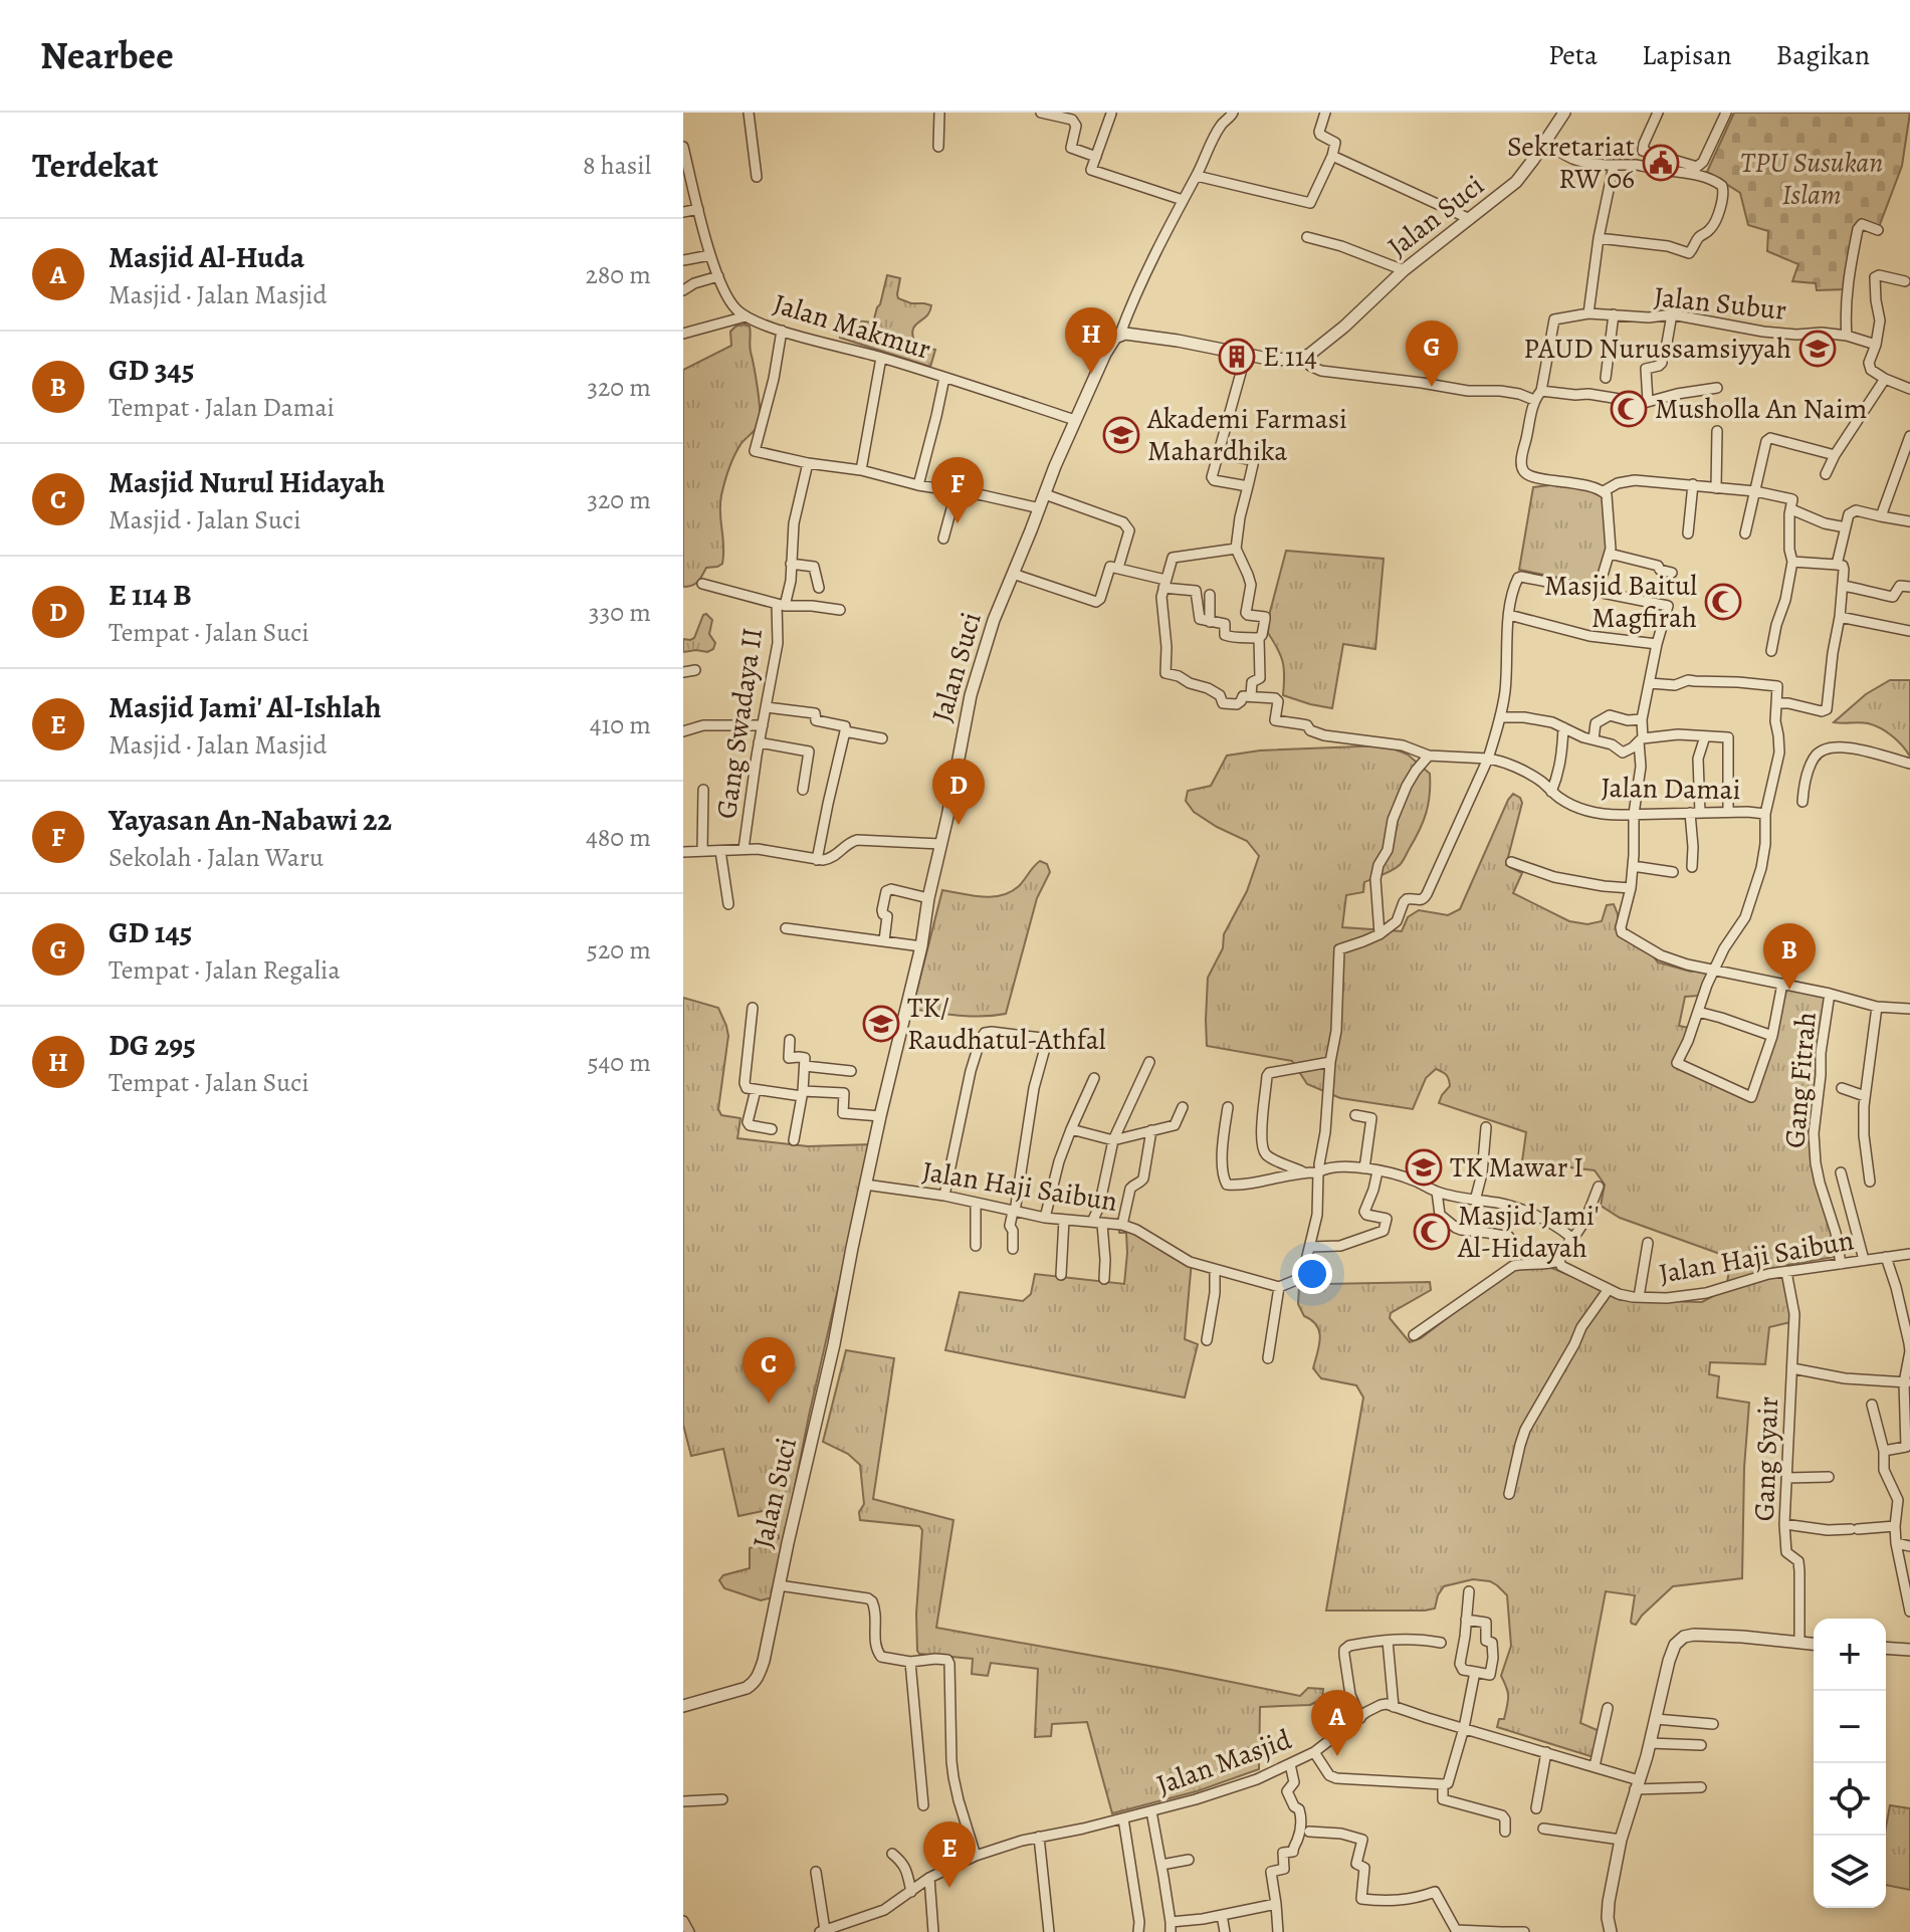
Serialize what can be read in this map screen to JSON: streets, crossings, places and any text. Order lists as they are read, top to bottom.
{
  "streets": {
    "street": [
      "Jalan Suci",
      "Jalan Subur",
      "Jalan Makmur",
      "Gang Swadaya II",
      "Jalan Damai",
      "Gang Fitrah",
      "Jalan Haji Saibun",
      "Gang Syair",
      "Jalan Masjid"
    ]
  },
  "crossings": [
    ["Jalan Suci", "Jalan Makmur"],
    ["Jalan Suci", "Jalan Haji Saibun"],
    ["Gang Fitrah", "Jalan Haji Saibun"],
    ["Jalan Haji Saibun", "Gang Syair"]
  ],
  "parks": ["TPU Susukan Islam"],
  "places": {
    "public building": ["Sekretariat RW 06"],
    "school or university": [
      "PAUD Nurussamsiyyah",
      "Akademi Farmasi Mahardhika",
      "TK/ Raudhatul-Athfal",
      "TK Mawar I"
    ],
    "building": ["E 114"],
    "mosque": ["Musholla An Naim", "Masjid Baitul Magfirah", "Masjid Jami' Al-Hidayah"]
  },
  "page": {
    "header": "Nearbee",
    "nav": ["Peta", "Lapisan", "Bagikan"],
    "heading": ["Terdekat", "8 hasil"],
    "list": [
      {
        "mark": "A",
        "name": "Masjid Al-Huda",
        "note": "Masjid · Jalan Masjid",
        "value": "280 m"
      },
      {
        "mark": "B",
        "name": "GD 345",
        "note": "Tempat · Jalan Damai",
        "value": "320 m"
      },
      {
        "mark": "C",
        "name": "Masjid Nurul Hidayah",
        "note": "Masjid · Jalan Suci",
        "value": "320 m"
      },
      {
        "mark": "D",
        "name": "E 114 B",
        "note": "Tempat · Jalan Suci",
        "value": "330 m"
      },
      {
        "mark": "E",
        "name": "Masjid Jami' Al-Ishlah",
        "note": "Masjid · Jalan Masjid",
        "value": "410 m"
      },
      {
        "mark": "F",
        "name": "Yayasan An-Nabawi 22",
        "note": "Sekolah · Jalan Waru",
        "value": "480 m"
      },
      {
        "mark": "G",
        "name": "GD 145",
        "note": "Tempat · Jalan Regalia",
        "value": "520 m"
      },
      {
        "mark": "H",
        "name": "DG 295",
        "note": "Tempat · Jalan Suci",
        "value": "540 m"
      }
    ],
    "pins": [
      "H",
      "G",
      "F",
      "D",
      "B",
      "C",
      "A",
      "E"
    ],
    "map_buttons": ["+", "−"]
  }
}
